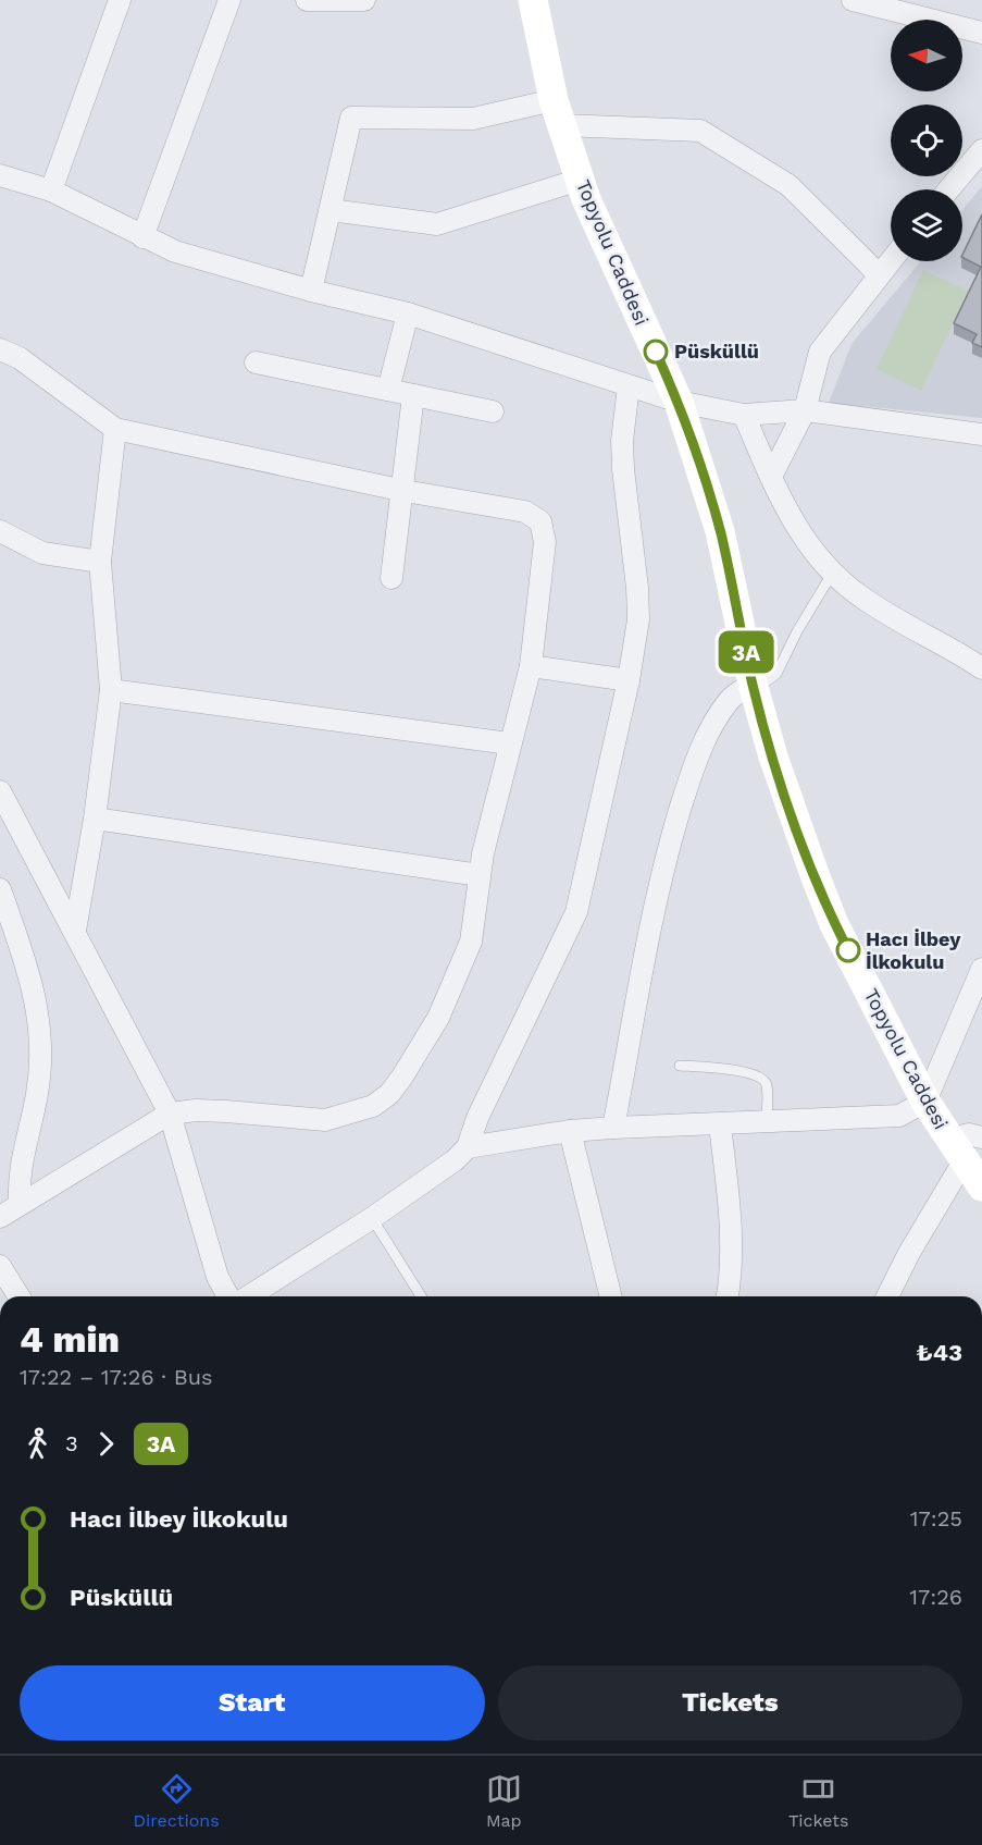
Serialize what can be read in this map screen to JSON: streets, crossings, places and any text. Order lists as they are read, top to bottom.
{
  "streets": {
    "street": ["Topyolu Caddesi"]
  },
  "places": ["Püsküllü", "Hacı İlbey İlkokulu"],
  "lines": ["bus line 3A"],
  "north": "left",
  "page": {
    "on_map": "3A",
    "heading": ["4 min", "17:22 – 17:26 · Bus", "₺43"],
    "legs": ["3", "3A"],
    "list": [
      {
        "name": "Hacı İlbey İlkokulu",
        "value": "17:25"
      },
      {
        "name": "Püsküllü",
        "value": "17:26"
      }
    ],
    "buttons": ["Start", "Tickets"],
    "tabs": ["Directions", "Map", "Tickets"]
  }
}
